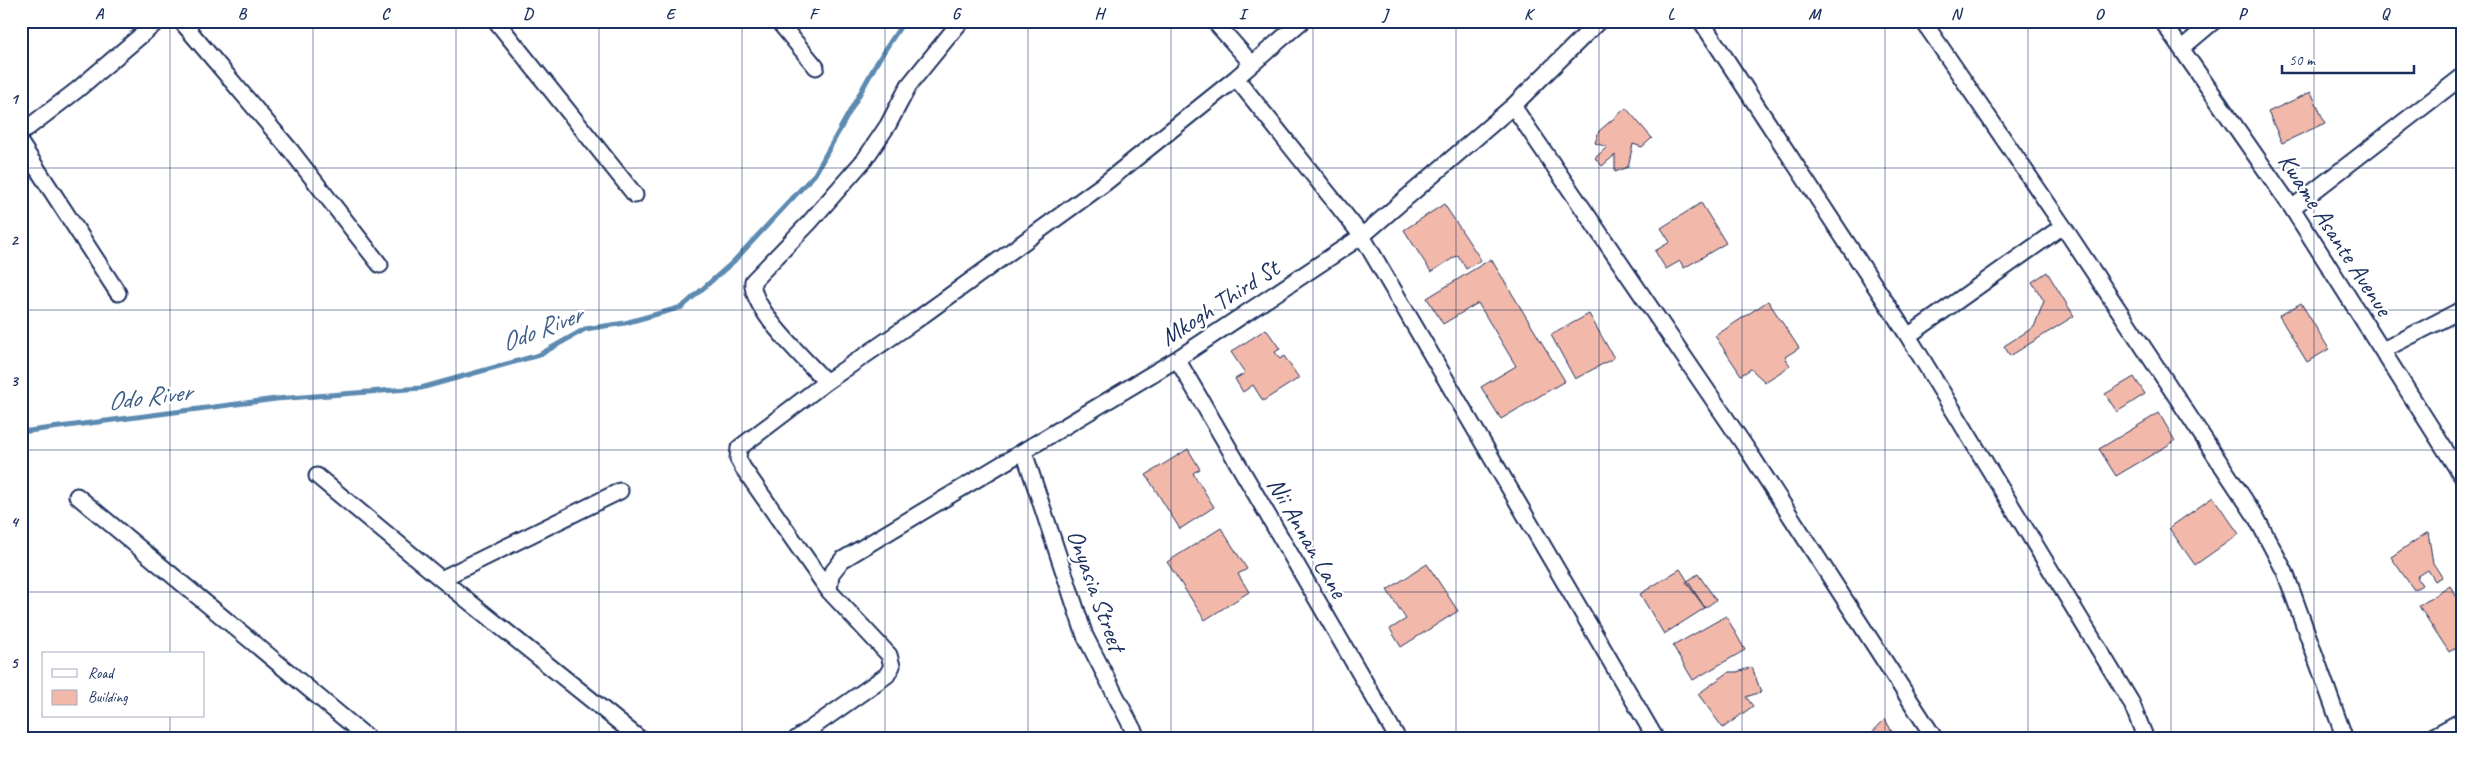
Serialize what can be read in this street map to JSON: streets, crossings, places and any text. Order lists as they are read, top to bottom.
{
  "streets": {
    "street": [
      "Kwame Asante Avenue",
      "Mkogh Third St",
      "Nii Annan Lane",
      "Onyasia Street"
    ]
  },
  "crossings": [
    ["Mkogh Third St", "Nii Annan Lane"],
    ["Mkogh Third St", "Onyasia Street"]
  ],
  "water": ["Odo River"],
  "legend": ["Road", "Building"],
  "scale_bar": "50 m",
  "grid": {
    "columns": [
      "A",
      "B",
      "C",
      "D",
      "E",
      "F",
      "G",
      "H",
      "I",
      "J",
      "K",
      "L",
      "M",
      "N",
      "O",
      "P",
      "Q"
    ],
    "rows": [
      "1",
      "2",
      "3",
      "4",
      "5"
    ]
  }
}
